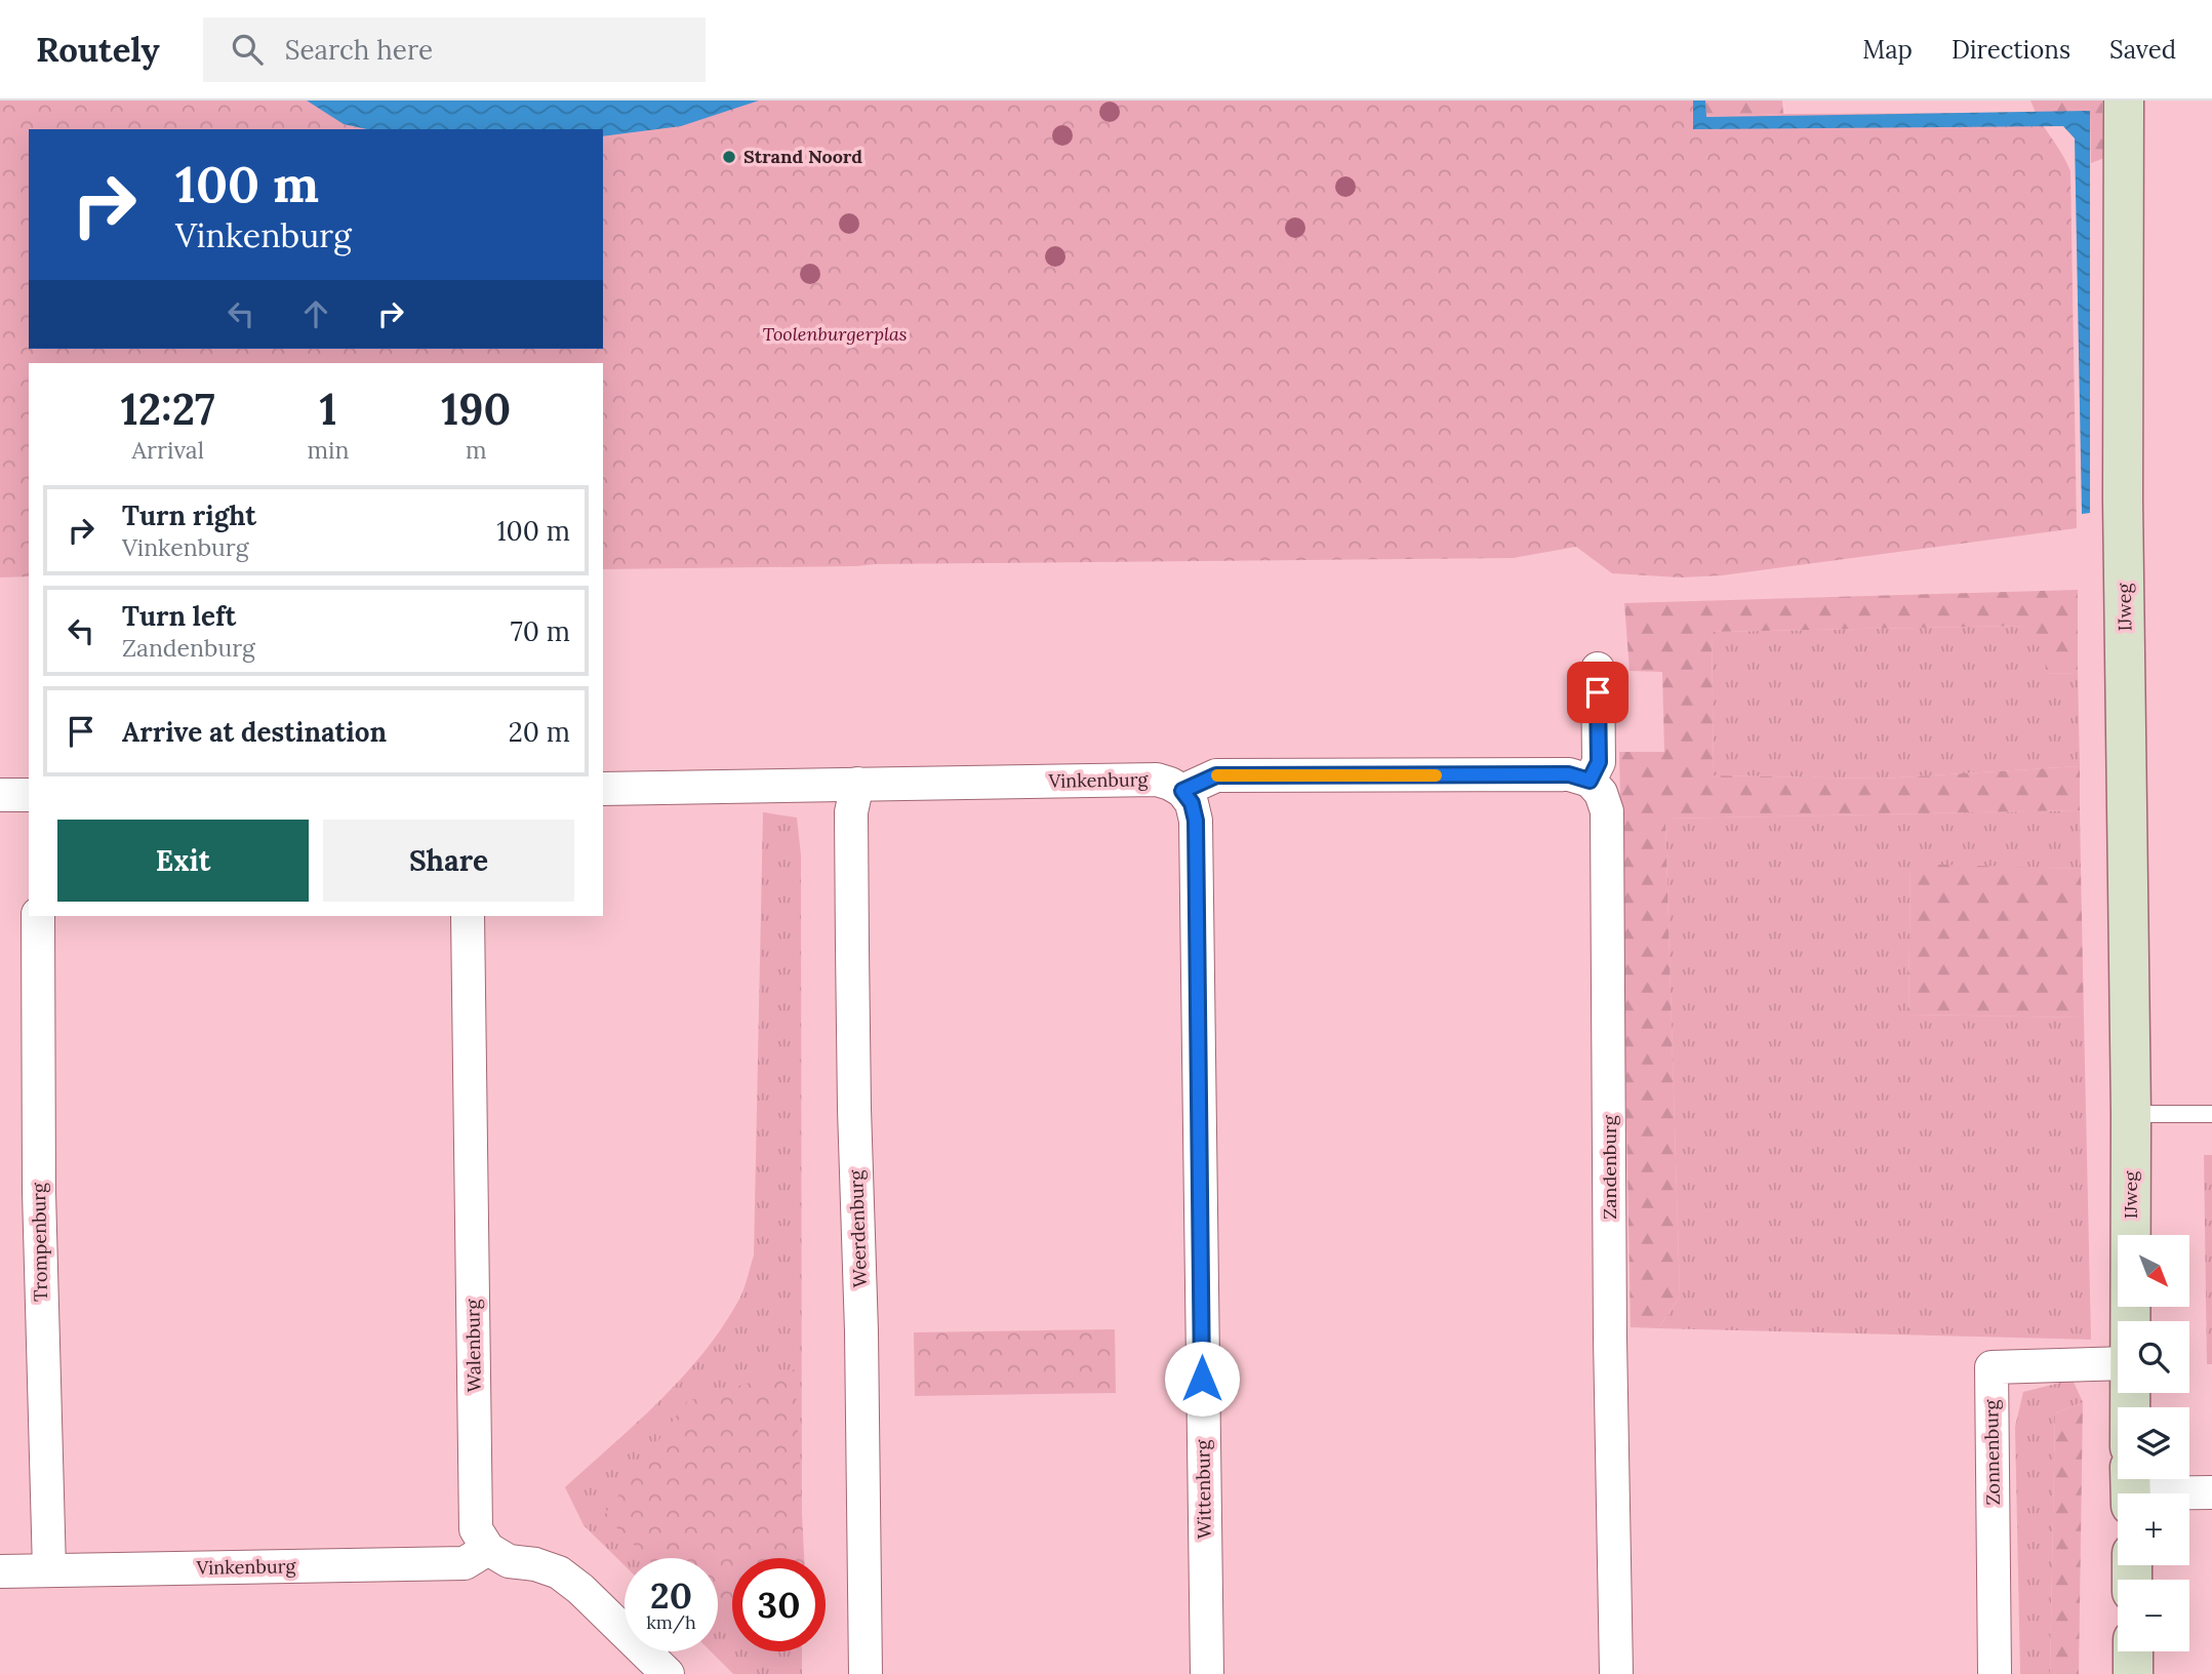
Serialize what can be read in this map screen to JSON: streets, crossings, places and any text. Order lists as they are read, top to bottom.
{
  "streets": {
    "street": [
      "IJweg",
      "Vinkenburg",
      "Zandenburg",
      "Weerdenburg",
      "Trompenburg",
      "Walenburg",
      "Zonnenburg",
      "Wittenburg"
    ]
  },
  "crossings": [
    ["Vinkenburg", "Weerdenburg"],
    ["Vinkenburg", "Trompenburg"],
    ["Vinkenburg", "Walenburg"],
    ["Vinkenburg", "Wittenburg"]
  ],
  "parks": ["Toolenburgerplas"],
  "places": ["Strand Noord"],
  "north": "bottom right",
  "page": {
    "header": "Routely",
    "search": "Search here",
    "nav": ["Map", "Directions", "Saved"],
    "turn": ["100 m", "Vinkenburg"],
    "eta": [
      "12:27",
      "Arrival",
      "1",
      "min",
      "190",
      "m"
    ],
    "list": [
      {
        "name": "Turn right",
        "note": "Vinkenburg",
        "value": "100 m"
      },
      {
        "name": "Turn left",
        "note": "Zandenburg",
        "value": "70 m"
      },
      {
        "name": "Arrive at destination",
        "value": "20 m"
      }
    ],
    "buttons": ["Exit", "Share"],
    "map_buttons": ["+", "−"],
    "speed": "20 km/h",
    "limit": "30"
  }
}
